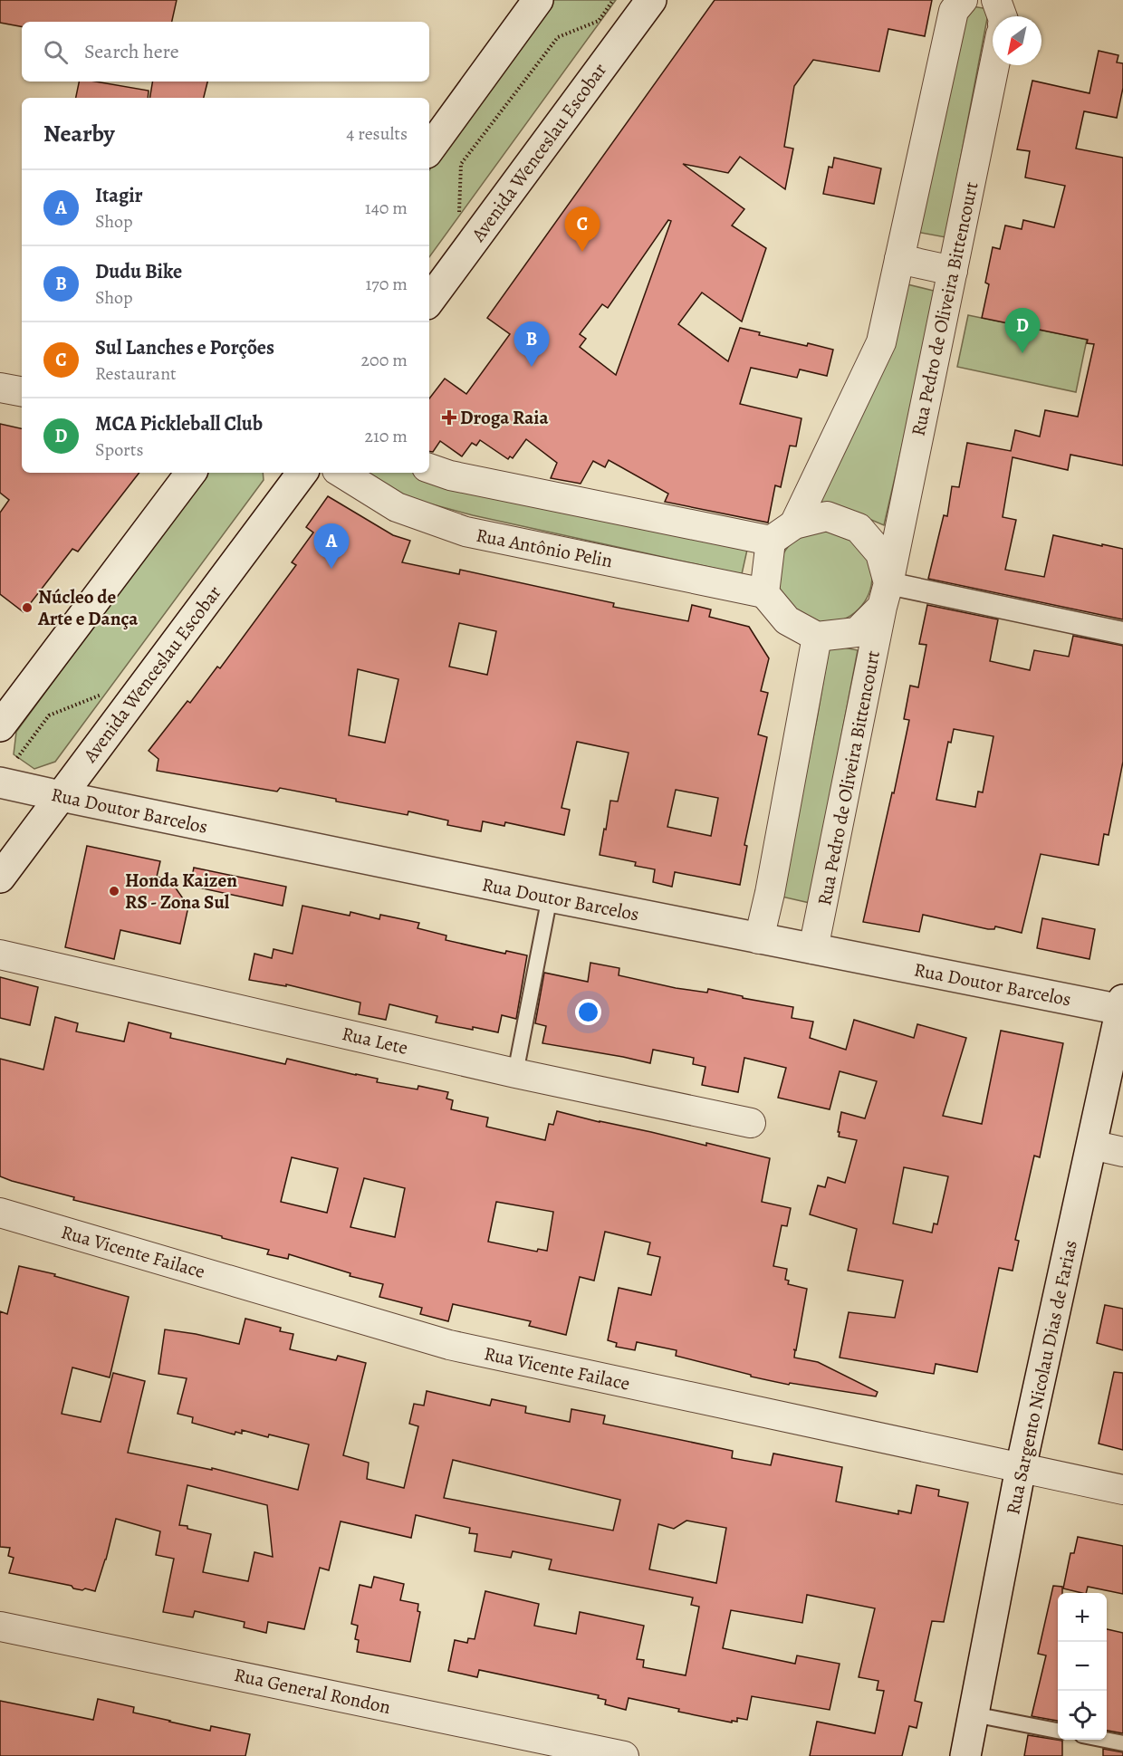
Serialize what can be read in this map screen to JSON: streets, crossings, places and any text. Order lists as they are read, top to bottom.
{
  "streets": {
    "main road": ["Avenida Wenceslau Escobar", "Rua Doutor Barcelos", "Rua Sargento Nicolau Dias de Farias"],
    "street": [
      "Rua Pedro de Oliveira Bittencourt",
      "Rua Antônio Pelin",
      "Rua Lete",
      "Rua Vicente Failace",
      "Rua General Rondon"
    ]
  },
  "crossings": [
    ["Avenida Wenceslau Escobar", "Rua Doutor Barcelos"],
    ["Rua Pedro de Oliveira Bittencourt", "Rua Antônio Pelin"],
    ["Rua Pedro de Oliveira Bittencourt", "Rua Doutor Barcelos"],
    ["Rua Doutor Barcelos", "Rua Sargento Nicolau Dias de Farias"],
    ["Rua Vicente Failace", "Rua Sargento Nicolau Dias de Farias"]
  ],
  "places": {
    "health": ["Droga Raia"],
    "other": ["Núcleo de Arte e Dança", "Honda Kaizen RS - Zona Sul"]
  },
  "north": "bottom left",
  "page": {
    "search": "Search here",
    "heading": ["Nearby", "4 results"],
    "list": [
      {
        "mark": "A",
        "name": "Itagir",
        "note": "Shop",
        "value": "140 m"
      },
      {
        "mark": "B",
        "name": "Dudu Bike",
        "note": "Shop",
        "value": "170 m"
      },
      {
        "mark": "C",
        "name": "Sul Lanches e Porções",
        "note": "Restaurant",
        "value": "200 m"
      },
      {
        "mark": "D",
        "name": "MCA Pickleball Club",
        "note": "Sports",
        "value": "210 m"
      }
    ],
    "pins": [
      "C",
      "D",
      "B",
      "A"
    ],
    "map_buttons": ["+", "−"]
  }
}
